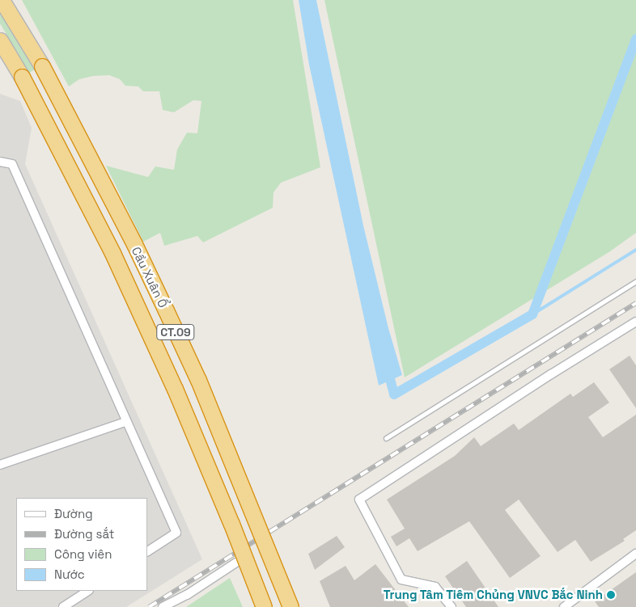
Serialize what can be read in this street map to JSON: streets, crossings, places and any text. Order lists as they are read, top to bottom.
{
  "streets": {
    "highway": ["Cầu Xuân Ổ", "CT.09"]
  },
  "places": ["Trung Tâm Tiêm Chủng VNVC Bắc Ninh"],
  "legend": [
    "Đường",
    "Đường sắt",
    "Công viên",
    "Nước"
  ]
}
